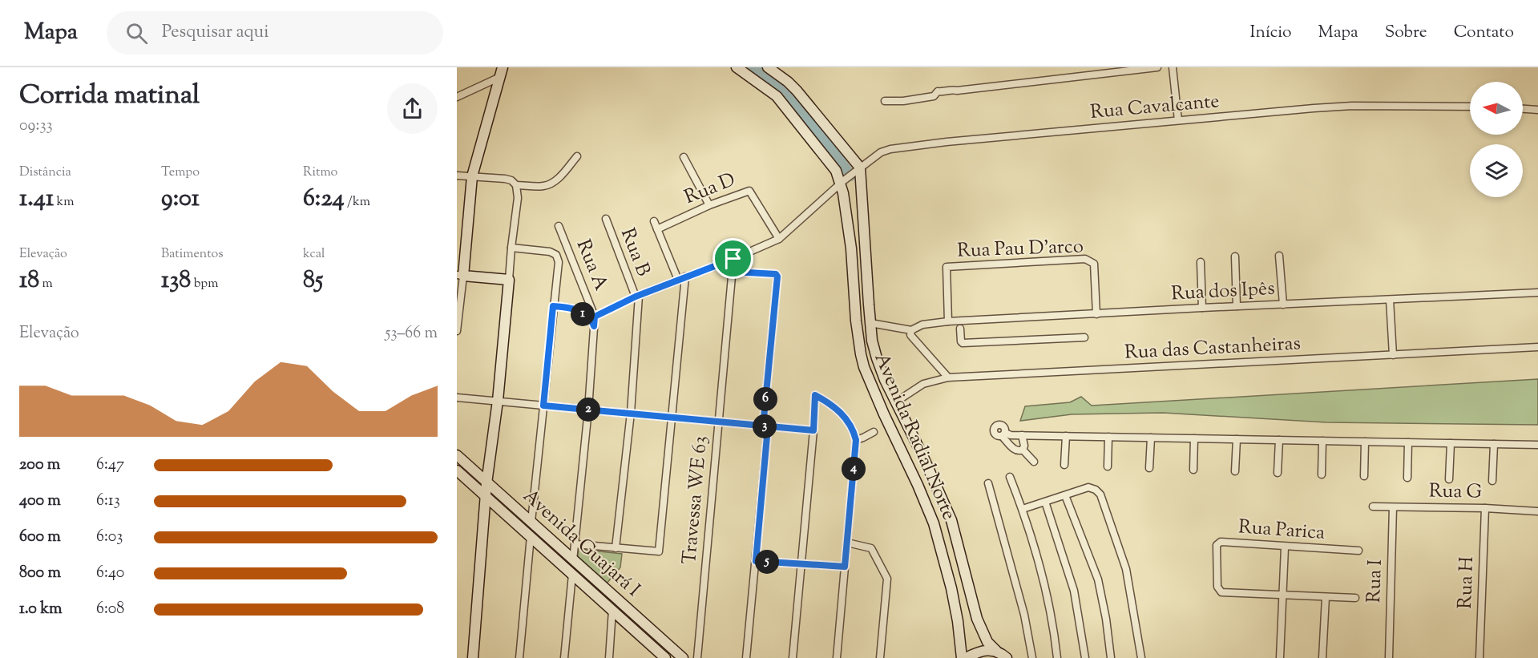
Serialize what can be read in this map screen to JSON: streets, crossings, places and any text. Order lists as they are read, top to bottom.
{
  "streets": {
    "main road": ["Avenida Radial Norte", "Avenida Guajará I"],
    "street": [
      "Rua Cavalcante",
      "Rua D",
      "Rua Pau D'arco",
      "Rua B",
      "Rua A",
      "Rua dos Ipês",
      "Rua das Castanheiras",
      "Rua G",
      "Travessa WE 63",
      "Rua Parica",
      "Rua I",
      "Rua H"
    ]
  },
  "crossings": [
    ["Rua Cavalcante", "Rua D"],
    ["Rua Cavalcante", "Rua B"],
    ["Rua Cavalcante", "Rua A"],
    ["Rua Cavalcante", "Avenida Radial Norte"],
    ["Rua Cavalcante", "Travessa WE 63"],
    ["Rua Pau D'arco", "Rua dos Ipês"],
    ["Rua das Castanheiras", "Avenida Radial Norte"],
    ["Rua G", "Rua I"],
    ["Rua G", "Rua H"]
  ],
  "north": "left",
  "page": {
    "header": "Mapa",
    "search": "Pesquisar aqui",
    "nav": [
      "Início",
      "Mapa",
      "Sobre",
      "Contato"
    ],
    "heading": ["Corrida matinal", "09:33"],
    "stats": [
      ["Distância", "1.41 km"],
      ["Tempo", "9:01"],
      ["Ritmo", "6:24 /km"],
      ["Elevação", "18 m"],
      ["Batimentos", "138 bpm"],
      ["kcal", "85"]
    ],
    "pins": [
      "1",
      "6",
      "2",
      "3",
      "4",
      "5"
    ],
    "chart": ["Elevação", "53–66 m"],
    "list": [
      {
        "name": "200 m",
        "note": "6:47"
      },
      {
        "name": "400 m",
        "note": "6:13"
      },
      {
        "name": "600 m",
        "note": "6:03"
      },
      {
        "name": "800 m",
        "note": "6:40"
      },
      {
        "name": "1.0 km",
        "note": "6:08"
      }
    ]
  }
}
